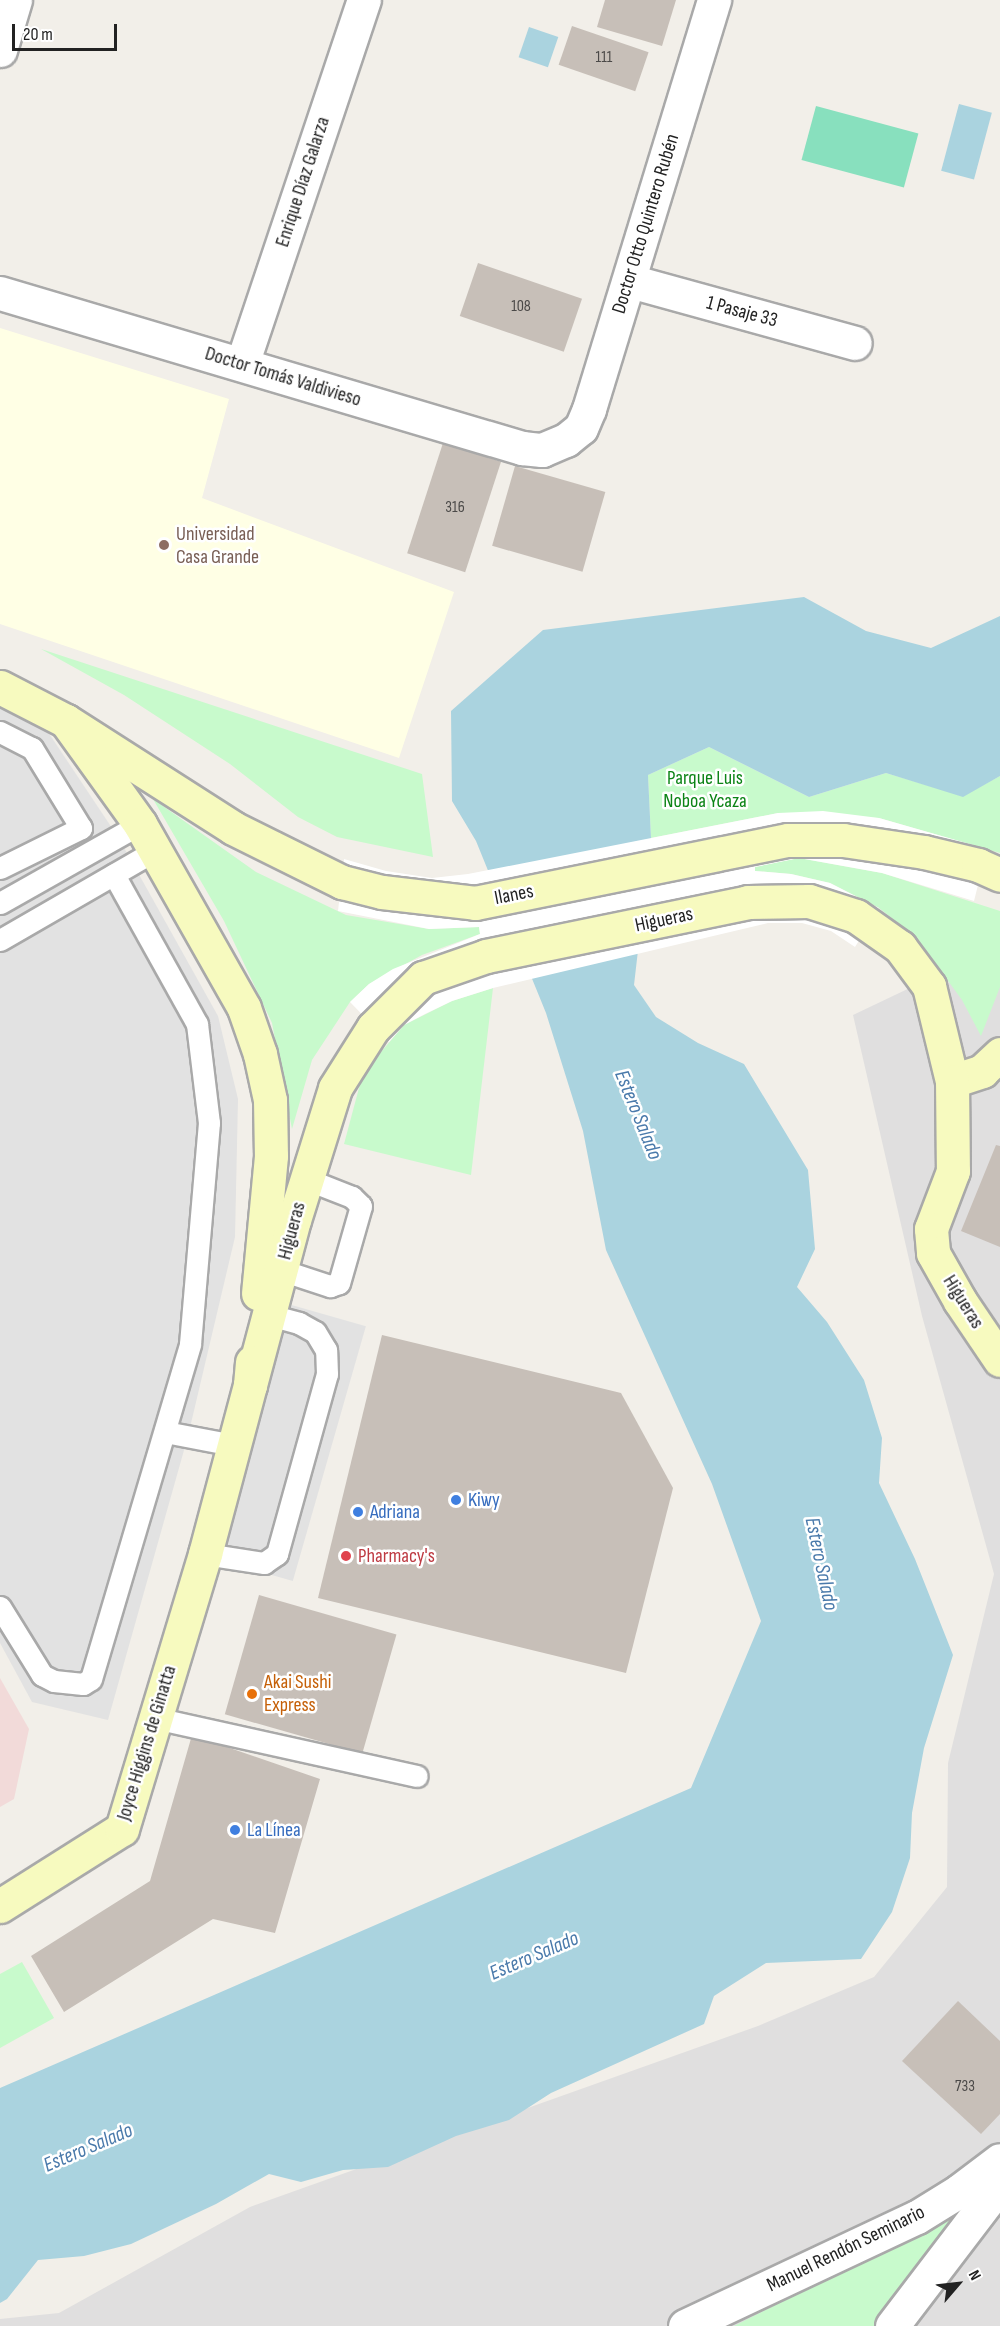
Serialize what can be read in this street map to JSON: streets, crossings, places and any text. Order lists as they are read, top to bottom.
{
  "streets": {
    "street": [
      "Enrique Díaz Galarza",
      "Doctor Otto Quintero Rubén",
      "1 Pasaje 33",
      "Doctor Tomás Valdivieso",
      "Ilanes",
      "Higueras",
      "Joyce Higgins de Ginatta",
      "Manuel Rendón Seminario"
    ]
  },
  "crossings": [
    ["Enrique Díaz Galarza", "Doctor Tomás Valdivieso"],
    ["Doctor Otto Quintero Rubén", "1 Pasaje 33"],
    ["Doctor Otto Quintero Rubén", "Doctor Tomás Valdivieso"],
    ["Higueras", "Joyce Higgins de Ginatta"]
  ],
  "water": ["Estero Salado"],
  "parks": ["Parque Luis Noboa Ycaza"],
  "places": [
    "Universidad Casa Grande",
    "Kiwy",
    "Adriana",
    "Pharmacy's",
    "Akai Sushi Express",
    "La Línea"
  ],
  "house_numbers": [
    "111",
    "108",
    "316",
    "733"
  ],
  "scale_bar": "20 m",
  "north": "top right"
}
